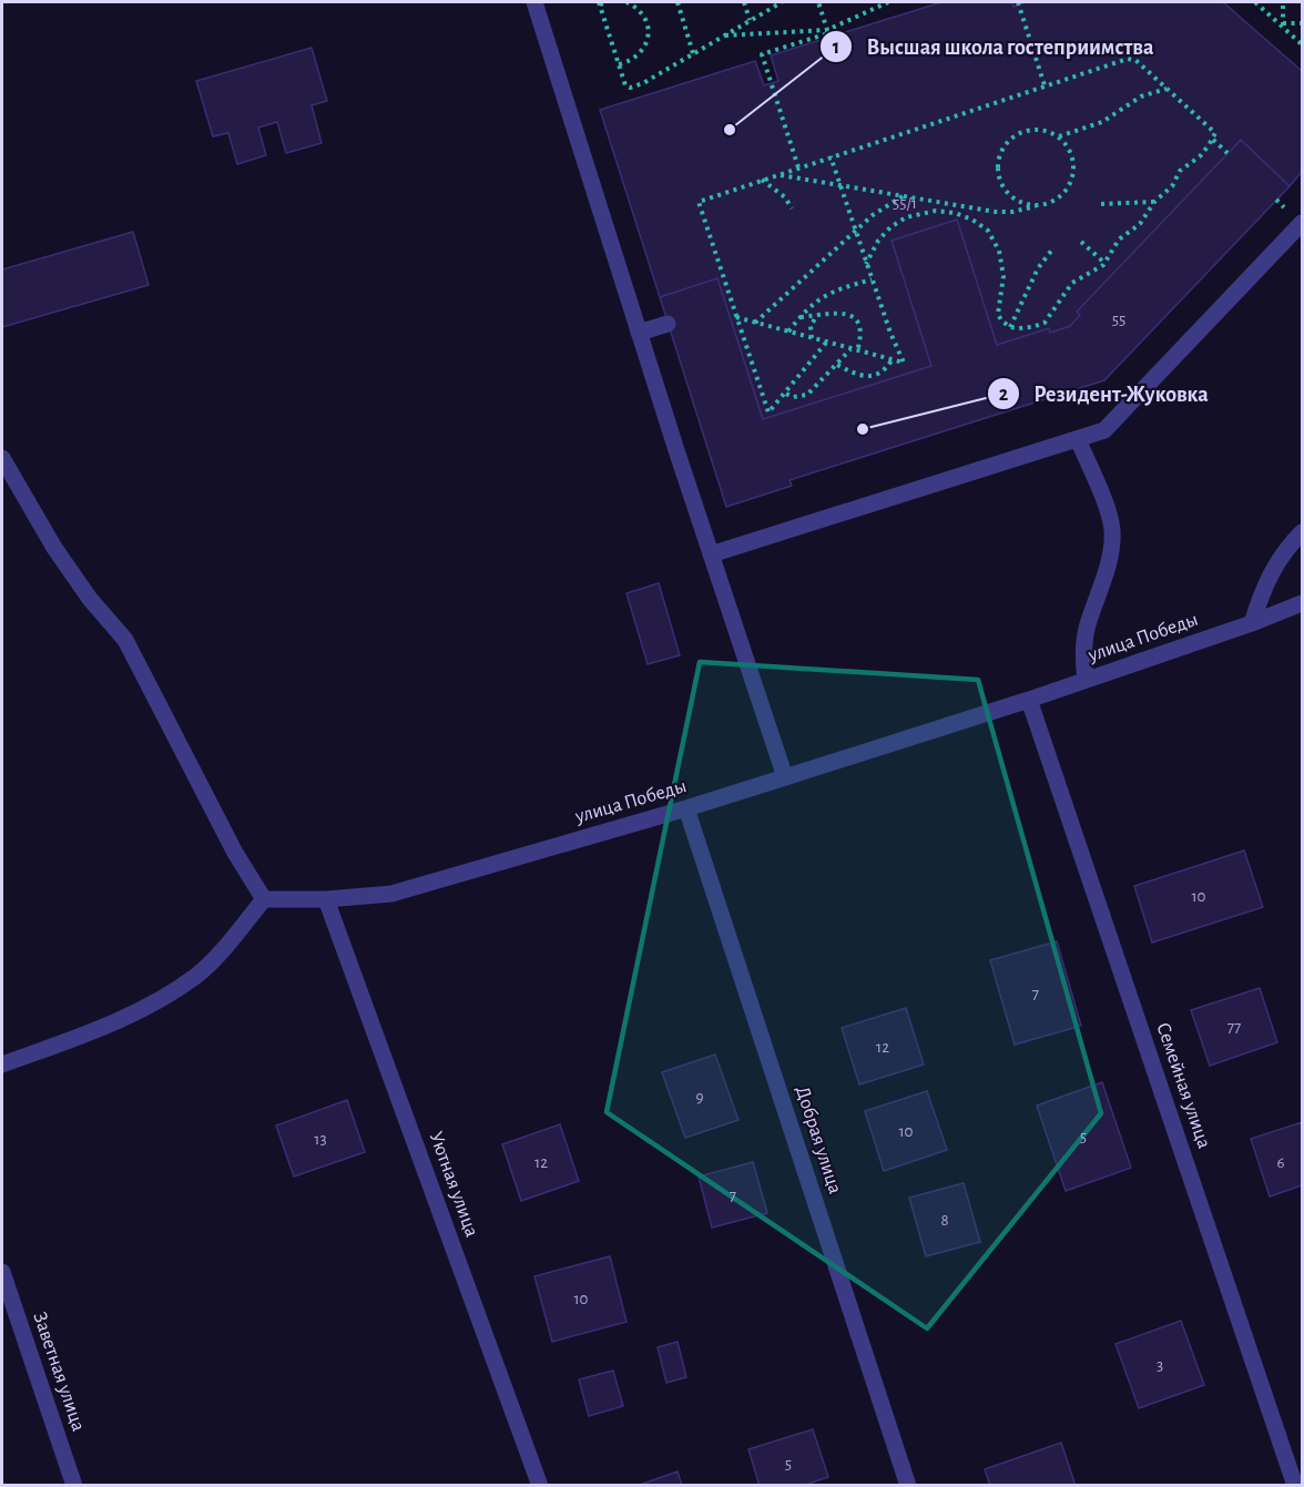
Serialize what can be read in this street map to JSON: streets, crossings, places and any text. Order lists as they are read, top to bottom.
{
  "streets": {
    "street": [
      "улица Победы",
      "Семейная улица",
      "Добрая улица",
      "Уютная улица",
      "Заветная улица"
    ]
  },
  "crossings": [
    ["улица Победы", "Семейная улица"],
    ["улица Победы", "Добрая улица"],
    ["улица Победы", "Уютная улица"]
  ],
  "places": ["Высшая школа гостеприимства", "Резидент-Жуковка"],
  "house_numbers": [
    "55/1",
    "55",
    "10",
    "7",
    "77",
    "12",
    "9",
    "10",
    "5",
    "13",
    "12",
    "6",
    "7",
    "8",
    "10",
    "3",
    "5"
  ]
}
